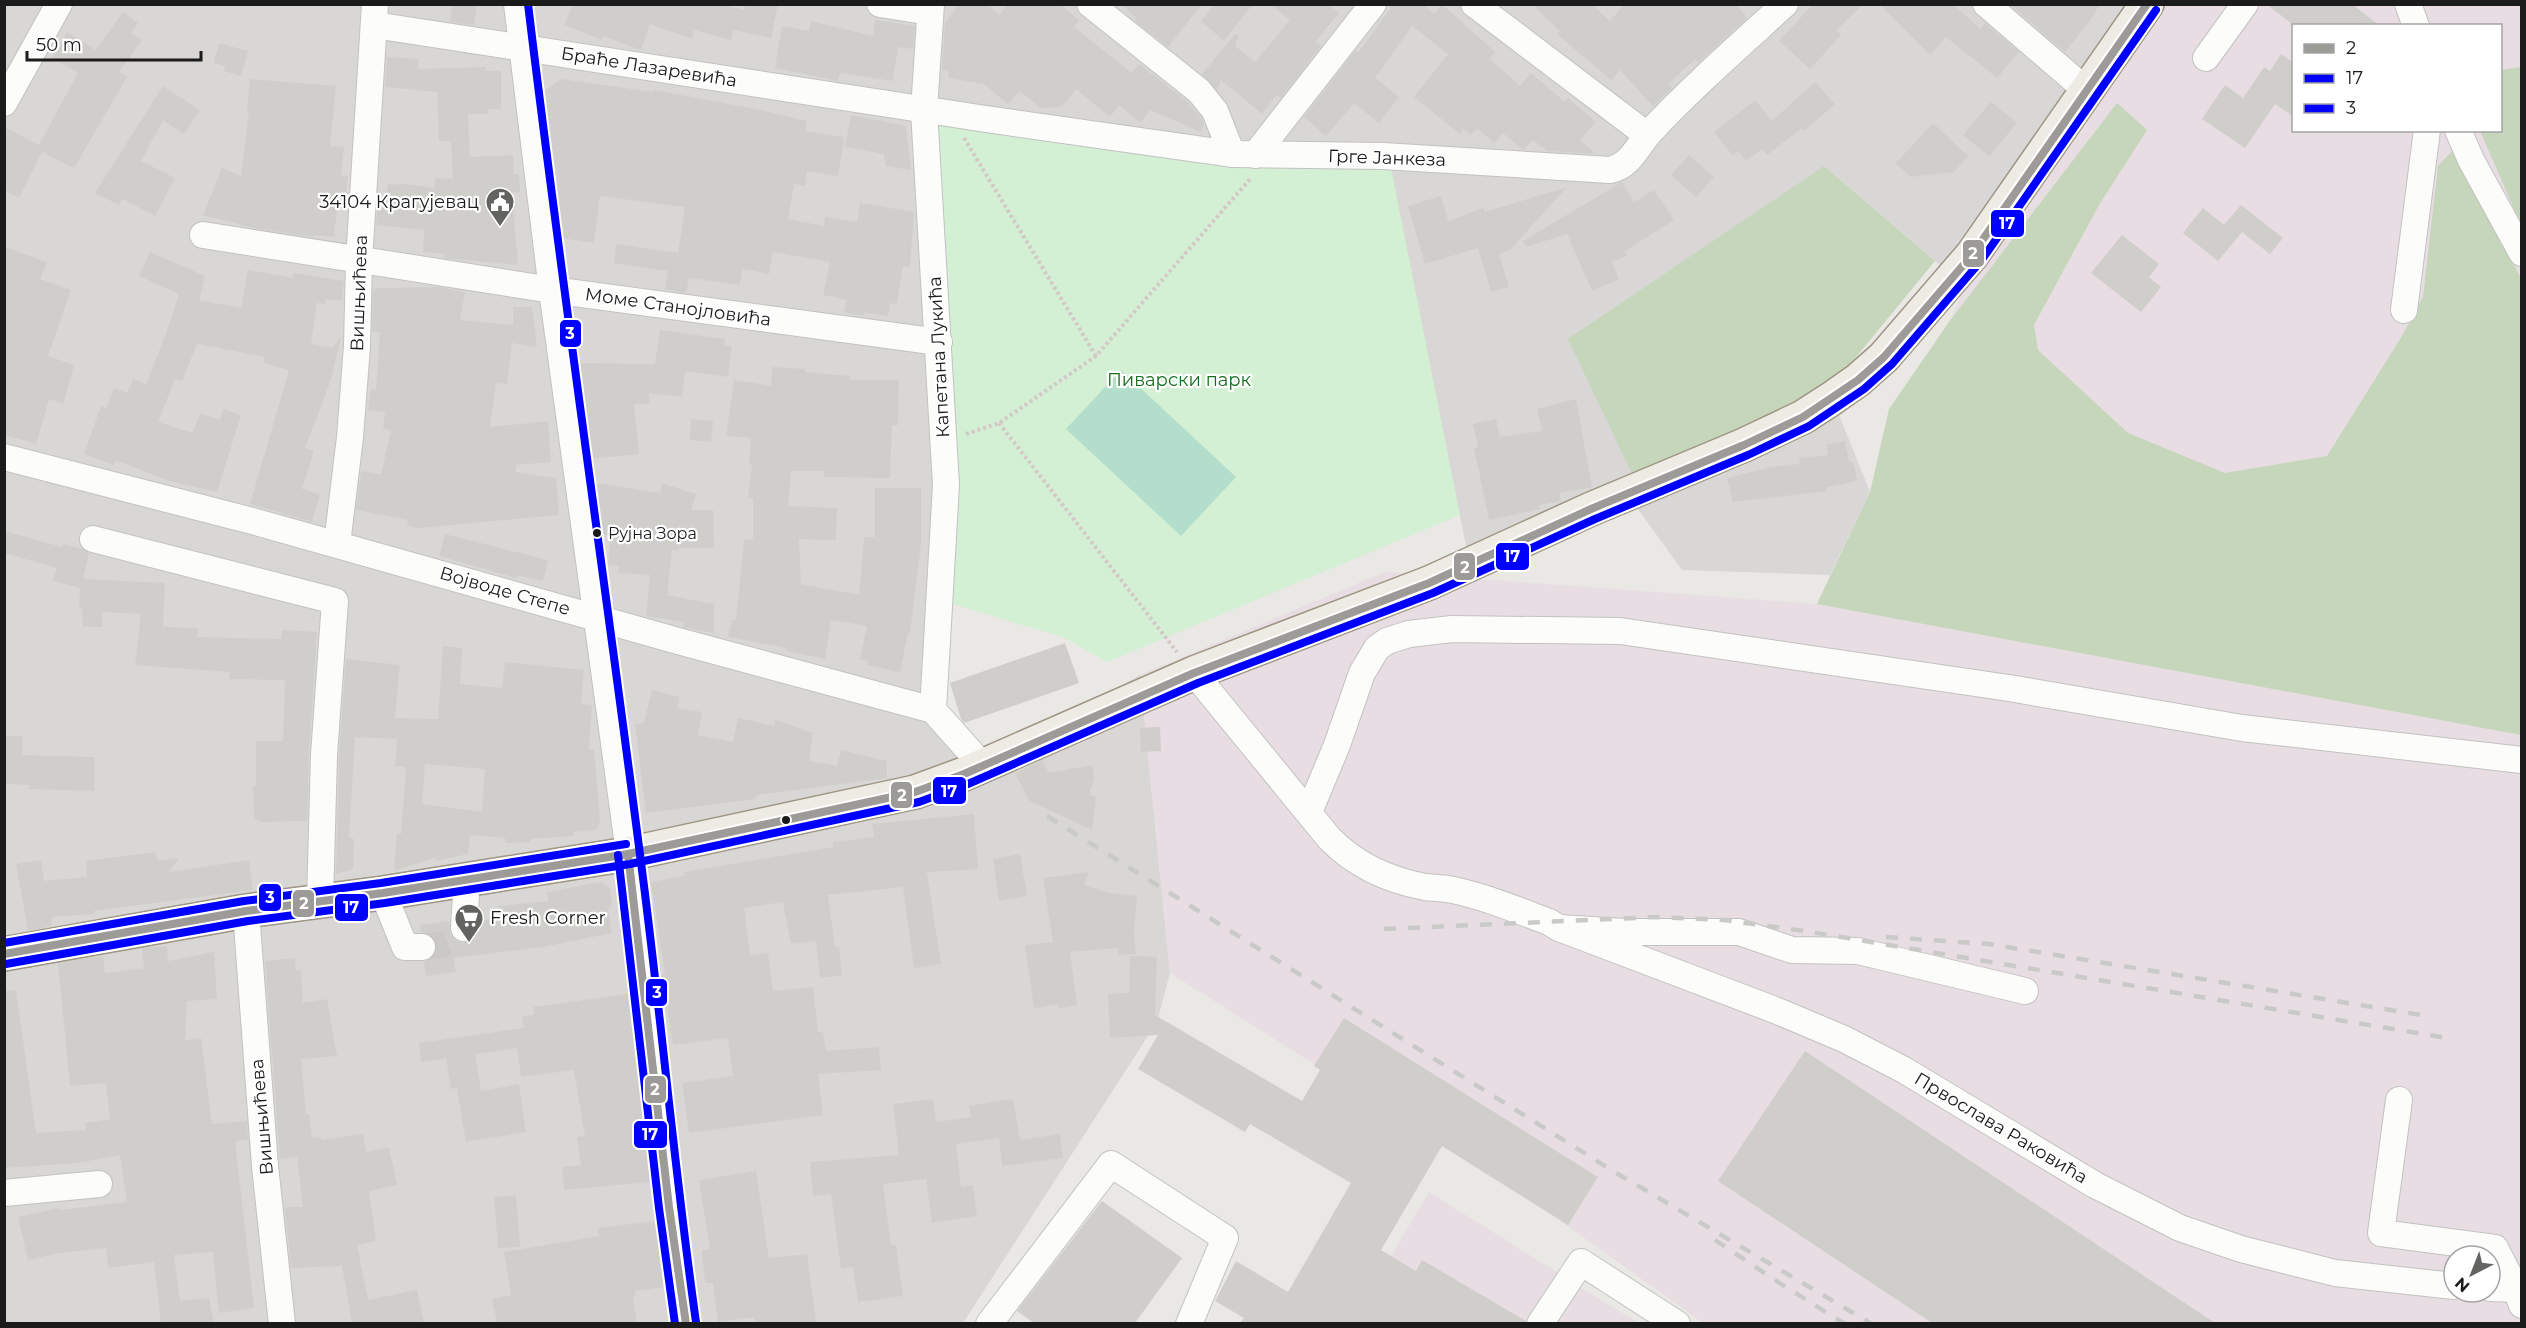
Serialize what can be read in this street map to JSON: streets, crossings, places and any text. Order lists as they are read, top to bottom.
{
  "streets": {
    "street": [
      "Браће Лазаревића",
      "Грге Јанкеза",
      "Вишњићева",
      "Моме Станојловића",
      "Капетана Лукића",
      "Војводе Степе",
      "Првослава Раковића"
    ]
  },
  "crossings": [
    ["Браће Лазаревића", "Грге Јанкеза"],
    ["Браће Лазаревића", "Вишњићева"],
    ["Браће Лазаревића", "Капетана Лукића"],
    ["Грге Јанкеза", "Капетана Лукића"],
    ["Вишњићева", "Моме Станојловића"],
    ["Вишњићева", "Војводе Степе"],
    ["Моме Станојловића", "Капетана Лукића"],
    ["Капетана Лукића", "Војводе Степе"]
  ],
  "parks": ["Пиварски парк"],
  "places": {
    "public building": ["34104 Крагујевац"],
    "other": ["Рујна Зора"],
    "supermarket": ["Fresh Corner"]
  },
  "lines": ["transit line 2", "transit line 3", "transit line 17"],
  "legend": ["2", "17", "3"],
  "scale_bar": "50 m",
  "north": "bottom left"
}
